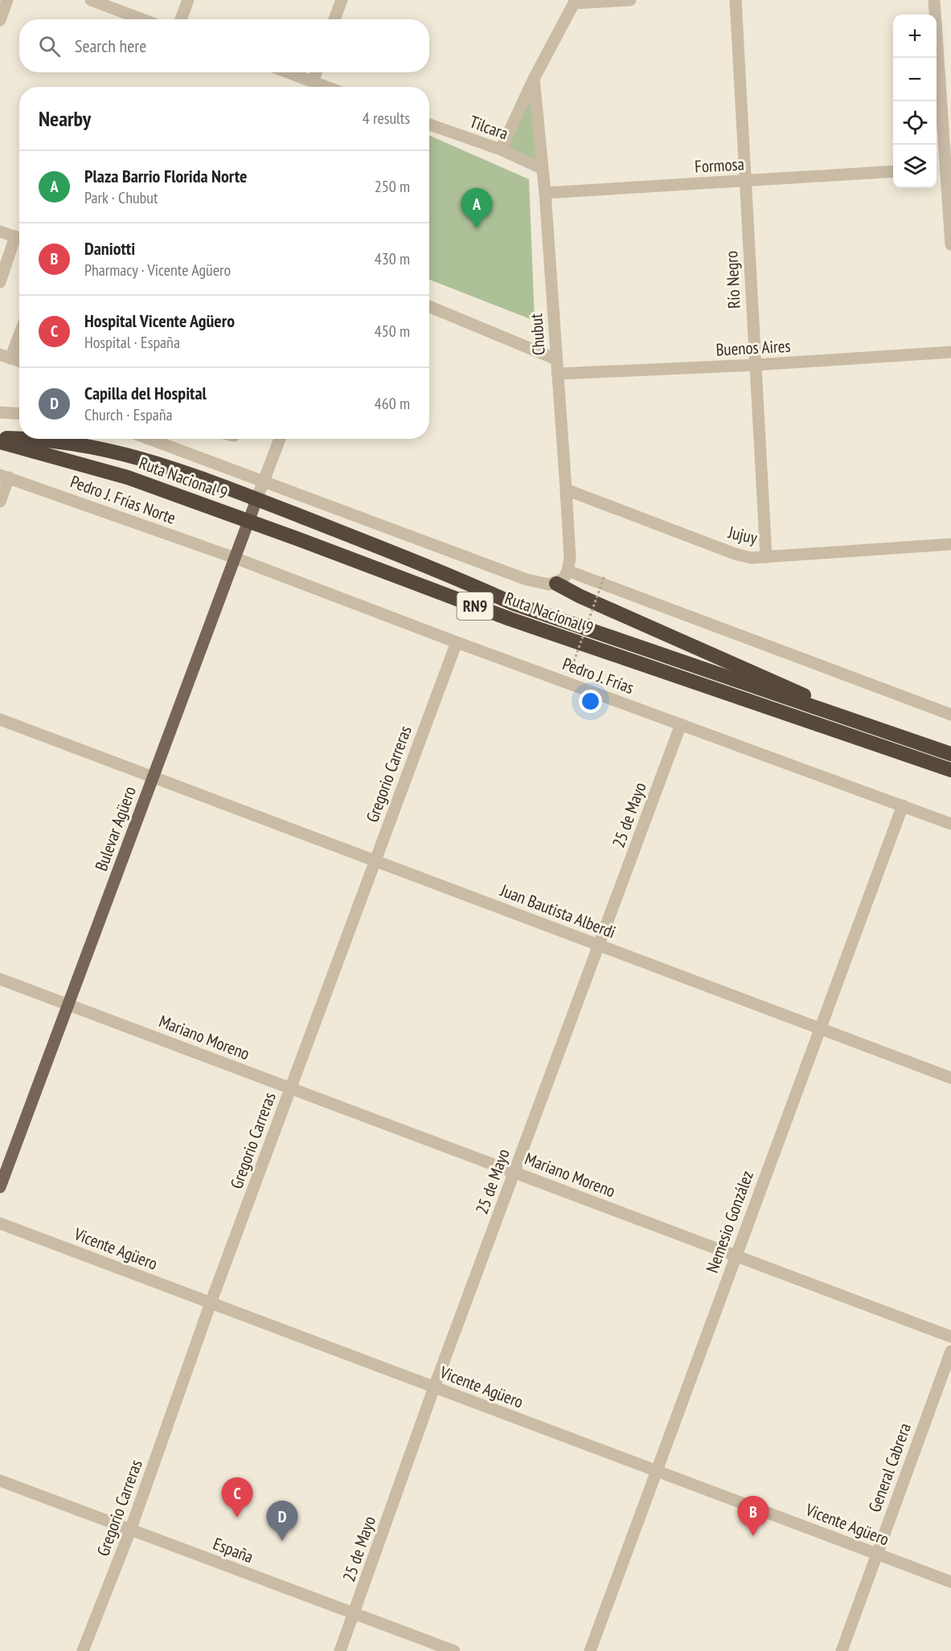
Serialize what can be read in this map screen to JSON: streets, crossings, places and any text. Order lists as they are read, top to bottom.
{
  "streets": {
    "highway": ["Ruta Nacional 9", "RN9"],
    "main road": ["Bulevar Agüero"],
    "street": [
      "Tilcara",
      "Formosa",
      "Río Negro",
      "Chubut",
      "Buenos Aires",
      "Pedro J. Frías Norte",
      "Jujuy",
      "Pedro J. Frías",
      "Gregorio Carreras",
      "25 de Mayo",
      "Juan Bautista Alberdi",
      "Mariano Moreno",
      "Nemesio González",
      "Vicente Agüero",
      "General Cabrera",
      "España"
    ]
  },
  "crossings": [
    ["Tilcara", "Chubut"],
    ["Formosa", "Río Negro"],
    ["Formosa", "Chubut"],
    ["Río Negro", "Buenos Aires"],
    ["Río Negro", "Jujuy"],
    ["Chubut", "Buenos Aires"],
    ["Chubut", "Jujuy"],
    ["Ruta Nacional 9", "Bulevar Agüero"],
    ["Pedro J. Frías Norte", "Pedro J. Frías"],
    ["Pedro J. Frías Norte", "Bulevar Agüero"],
    ["Pedro J. Frías", "Gregorio Carreras"],
    ["Pedro J. Frías", "25 de Mayo"],
    ["Pedro J. Frías", "Bulevar Agüero"],
    ["Pedro J. Frías", "Nemesio González"],
    ["Gregorio Carreras", "Juan Bautista Alberdi"],
    ["Gregorio Carreras", "Mariano Moreno"],
    ["Gregorio Carreras", "Vicente Agüero"],
    ["Gregorio Carreras", "España"],
    ["25 de Mayo", "Juan Bautista Alberdi"],
    ["25 de Mayo", "Mariano Moreno"],
    ["25 de Mayo", "Vicente Agüero"],
    ["25 de Mayo", "España"],
    ["Bulevar Agüero", "Juan Bautista Alberdi"],
    ["Bulevar Agüero", "Mariano Moreno"],
    ["Juan Bautista Alberdi", "Nemesio González"],
    ["Mariano Moreno", "Nemesio González"],
    ["Nemesio González", "Vicente Agüero"],
    ["Vicente Agüero", "General Cabrera"]
  ],
  "page": {
    "map_buttons": ["+", "−"],
    "search": "Search here",
    "heading": ["Nearby", "4 results"],
    "list": [
      {
        "mark": "A",
        "name": "Plaza Barrio Florida Norte",
        "note": "Park · Chubut",
        "value": "250 m"
      },
      {
        "mark": "B",
        "name": "Daniotti",
        "note": "Pharmacy · Vicente Agüero",
        "value": "430 m"
      },
      {
        "mark": "C",
        "name": "Hospital Vicente Agüero",
        "note": "Hospital · España",
        "value": "450 m"
      },
      {
        "mark": "D",
        "name": "Capilla del Hospital",
        "note": "Church · España",
        "value": "460 m"
      }
    ],
    "pins": [
      "A",
      "C",
      "B",
      "D"
    ]
  }
}
